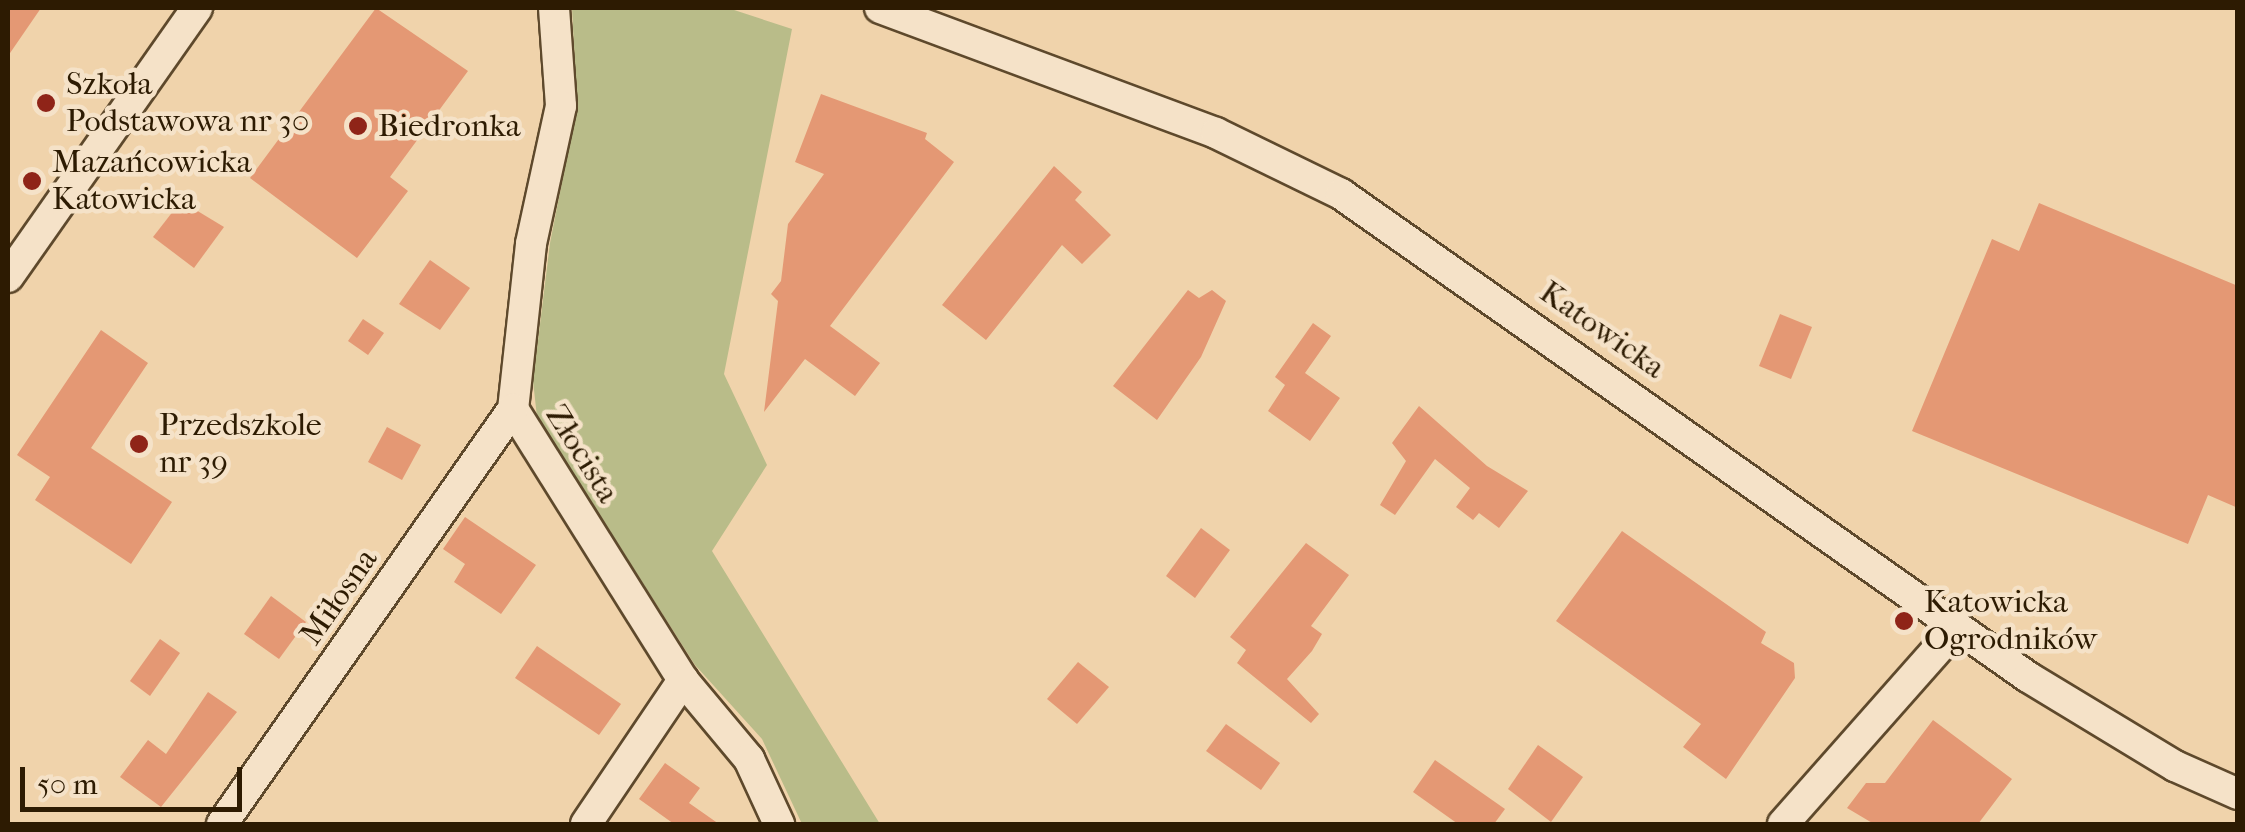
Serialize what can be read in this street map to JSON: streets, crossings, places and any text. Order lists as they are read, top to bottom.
{
  "streets": {
    "street": ["Katowicka", "Złocista", "Miłosna"]
  },
  "crossings": [
    ["Złocista", "Miłosna"]
  ],
  "places": [
    "Szkoła Podstawowa nr 30",
    "Biedronka",
    "Mazańcowicka Katowicka",
    "Przedszkole nr 39",
    "Katowicka Ogrodników"
  ],
  "scale_bar": "50 m"
}
